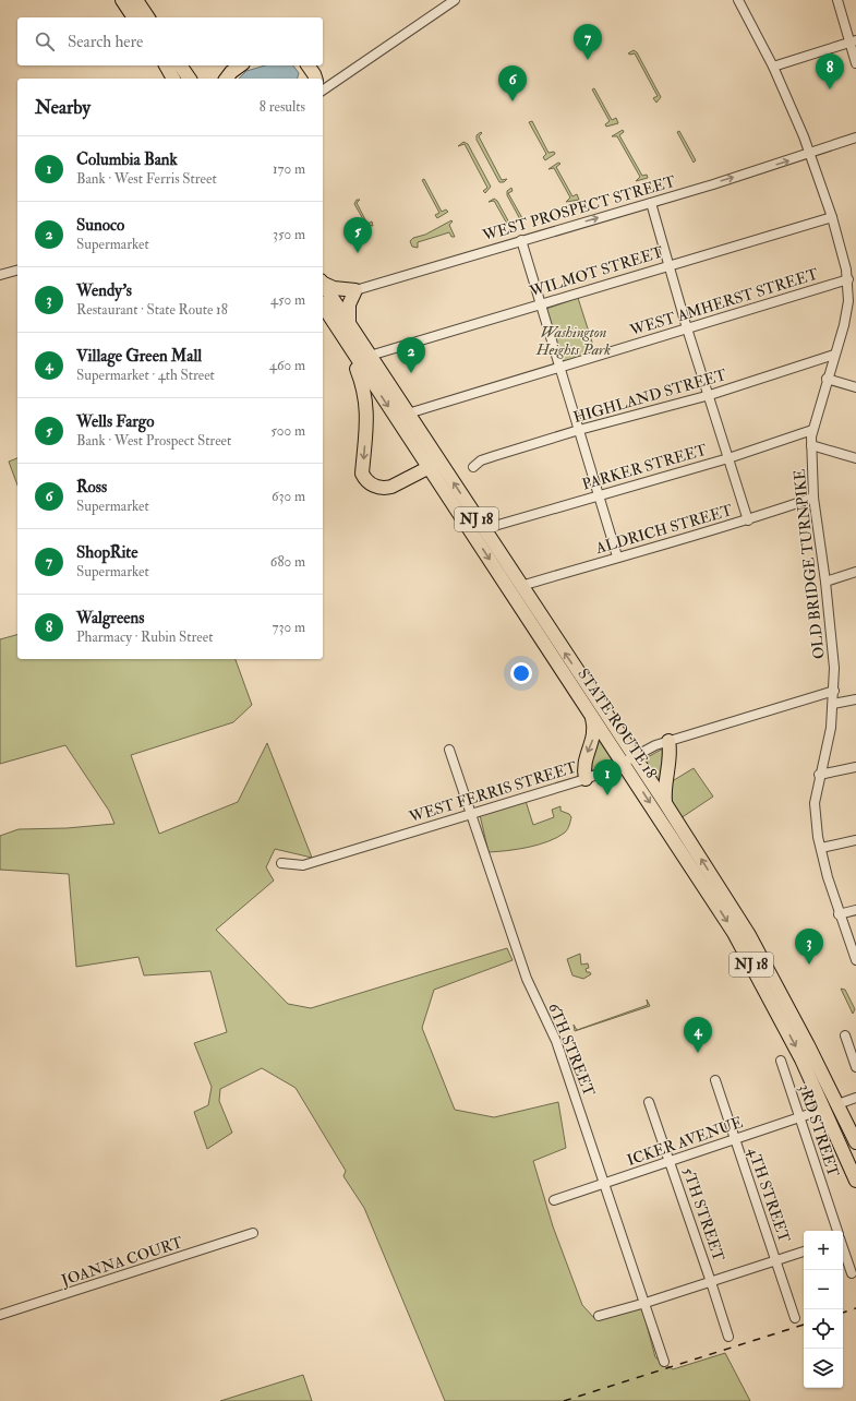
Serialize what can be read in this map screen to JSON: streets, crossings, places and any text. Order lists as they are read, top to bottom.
{
  "streets": {
    "highway": ["NJ 18", "STATE ROUTE 18"],
    "street": [
      "WEST PROSPECT STREET",
      "WILMOT STREET",
      "WEST AMHERST STREET",
      "HIGHLAND STREET",
      "PARKER STREET",
      "ALDRICH STREET",
      "OLD BRIDGE TURNPIKE",
      "WEST FERRIS STREET",
      "6TH STREET",
      "3RD STREET",
      "ICKER AVENUE",
      "4TH STREET",
      "5TH STREET",
      "JOANNA COURT"
    ]
  },
  "crossings": [
    ["WEST PROSPECT STREET", "OLD BRIDGE TURNPIKE"],
    ["WILMOT STREET", "OLD BRIDGE TURNPIKE"],
    ["WILMOT STREET", "STATE ROUTE 18"],
    ["WEST AMHERST STREET", "OLD BRIDGE TURNPIKE"],
    ["WEST AMHERST STREET", "STATE ROUTE 18"],
    ["HIGHLAND STREET", "OLD BRIDGE TURNPIKE"],
    ["PARKER STREET", "OLD BRIDGE TURNPIKE"],
    ["PARKER STREET", "STATE ROUTE 18"],
    ["ALDRICH STREET", "OLD BRIDGE TURNPIKE"],
    ["ALDRICH STREET", "STATE ROUTE 18"],
    ["OLD BRIDGE TURNPIKE", "WEST FERRIS STREET"],
    ["STATE ROUTE 18", "WEST FERRIS STREET"],
    ["STATE ROUTE 18", "ICKER AVENUE"],
    ["WEST FERRIS STREET", "6TH STREET"],
    ["6TH STREET", "ICKER AVENUE"],
    ["3RD STREET", "ICKER AVENUE"],
    ["ICKER AVENUE", "4TH STREET"],
    ["ICKER AVENUE", "5TH STREET"]
  ],
  "one_way": ["WEST PROSPECT STREET"],
  "parks": ["Washington Heights Park"],
  "page": {
    "search": "Search here",
    "pins": [
      "7",
      "8",
      "6",
      "5",
      "2",
      "1",
      "3",
      "4"
    ],
    "heading": ["Nearby", "8 results"],
    "list": [
      {
        "mark": "1",
        "name": "Columbia Bank",
        "note": "Bank · West Ferris Street",
        "value": "170 m"
      },
      {
        "mark": "2",
        "name": "Sunoco",
        "note": "Supermarket",
        "value": "350 m"
      },
      {
        "mark": "3",
        "name": "Wendy's",
        "note": "Restaurant · State Route 18",
        "value": "450 m"
      },
      {
        "mark": "4",
        "name": "Village Green Mall",
        "note": "Supermarket · 4th Street",
        "value": "460 m"
      },
      {
        "mark": "5",
        "name": "Wells Fargo",
        "note": "Bank · West Prospect Street",
        "value": "500 m"
      },
      {
        "mark": "6",
        "name": "Ross",
        "note": "Supermarket",
        "value": "630 m"
      },
      {
        "mark": "7",
        "name": "ShopRite",
        "note": "Supermarket",
        "value": "680 m"
      },
      {
        "mark": "8",
        "name": "Walgreens",
        "note": "Pharmacy · Rubin Street",
        "value": "730 m"
      }
    ],
    "map_buttons": ["+", "−"]
  }
}
